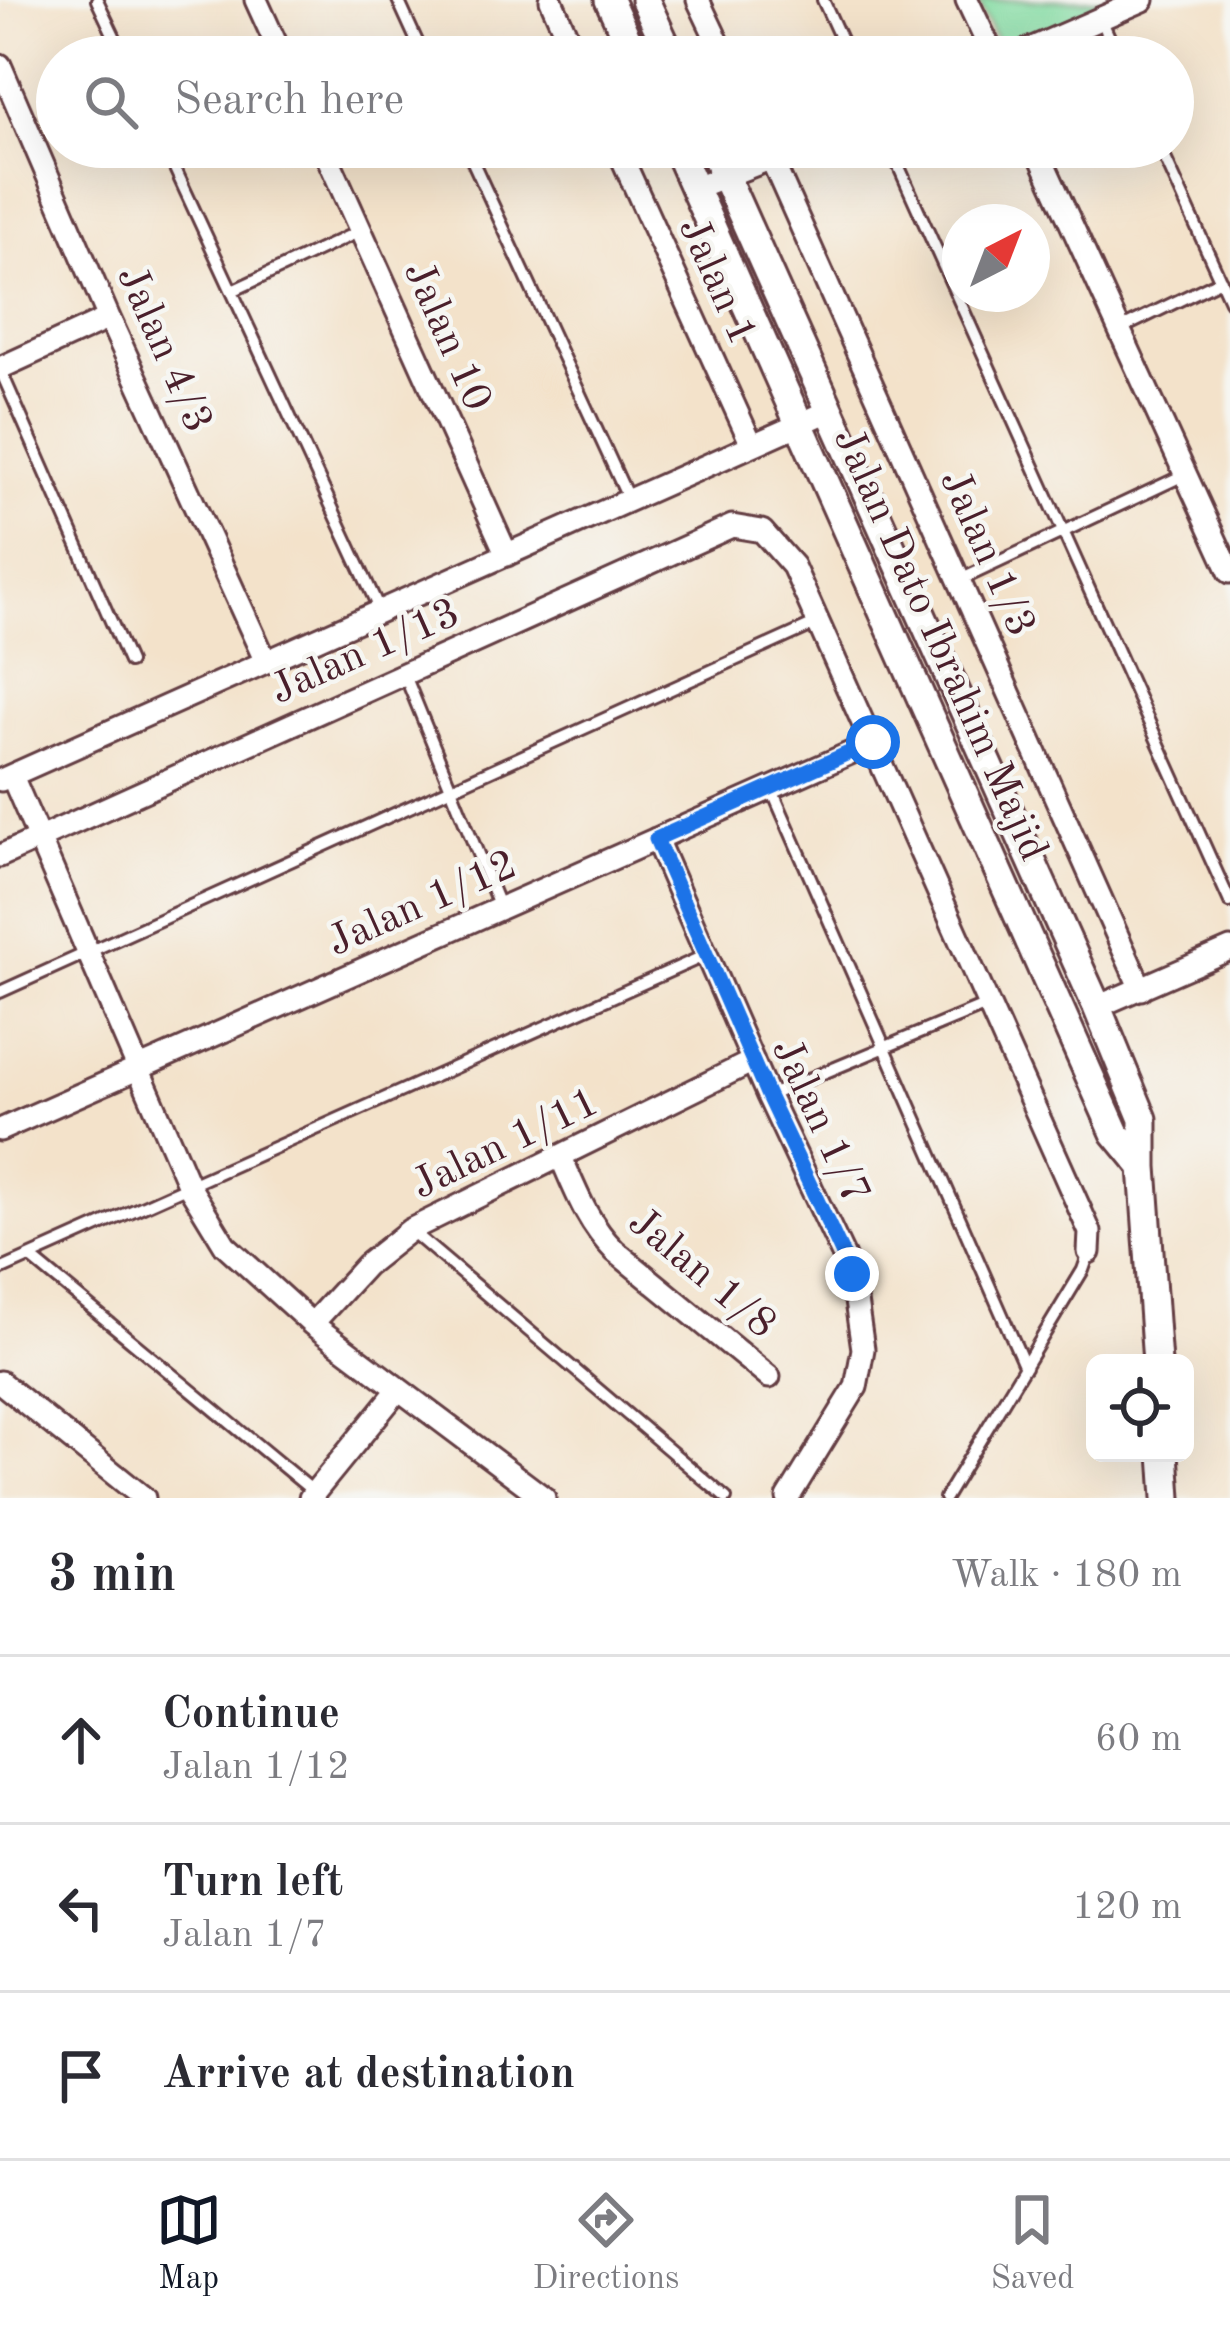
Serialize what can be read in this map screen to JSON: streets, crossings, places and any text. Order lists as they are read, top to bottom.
{
  "streets": {
    "street": [
      "Jalan 1",
      "Jalan 10",
      "Jalan 4/3",
      "Jalan 1/3",
      "Jalan Dato Ibrahim Majid",
      "Jalan 1/13",
      "Jalan 1/12",
      "Jalan 1/7",
      "Jalan 1/11",
      "Jalan 1/8"
    ]
  },
  "crossings": [
    ["Jalan 1/12", "Jalan 1/7"],
    ["Jalan 1/7", "Jalan 1/11"],
    ["Jalan 1/11", "Jalan 1/8"]
  ],
  "north": "top right",
  "page": {
    "search": "Search here",
    "heading": ["3 min", "Walk · 180 m"],
    "list": [
      ["Continue", "Jalan 1/12", "60 m"],
      ["Turn left", "Jalan 1/7", "120 m"],
      "Arrive at destination"
    ],
    "nav": ["Map", "Directions", "Saved"]
  }
}
